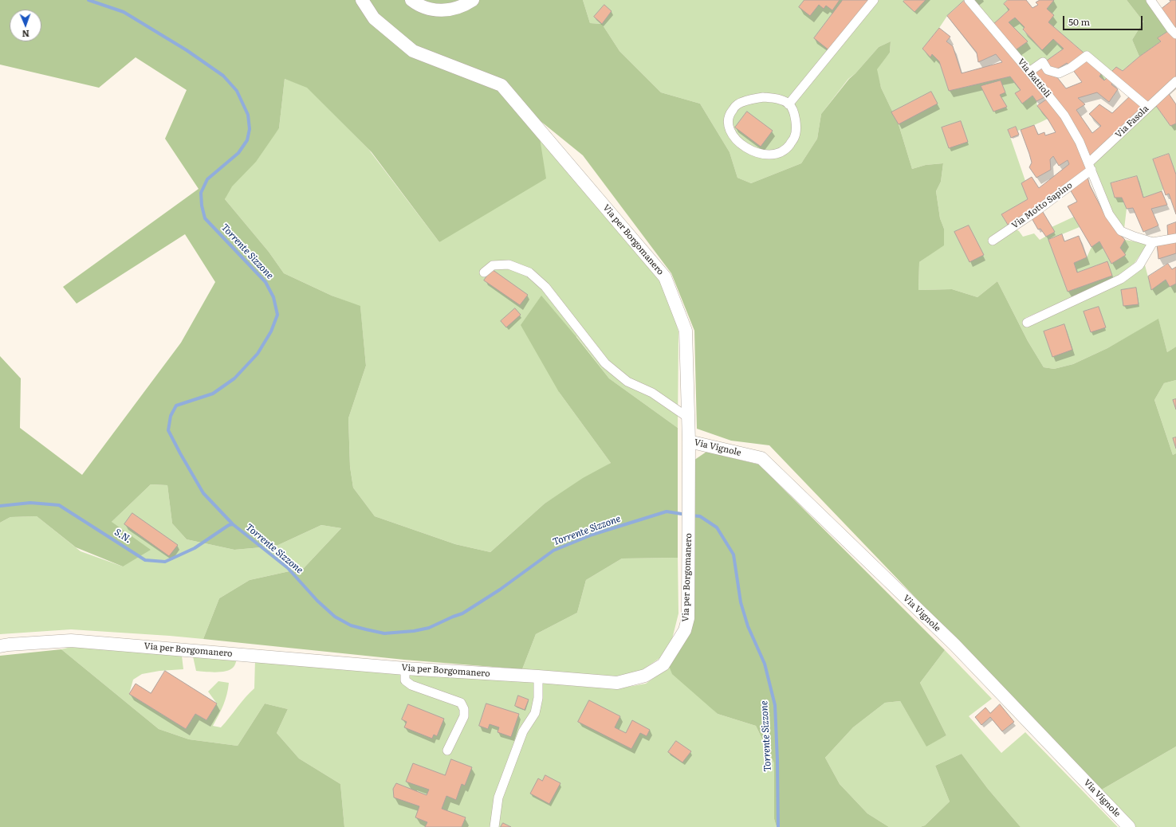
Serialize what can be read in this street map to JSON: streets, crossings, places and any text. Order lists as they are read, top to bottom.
{
  "streets": {
    "main road": ["Via per Borgomanero", "Via Vignole"],
    "street": ["Via Battioli", "Via Fasola", "Via Motto Sapino"]
  },
  "crossings": [
    ["Via Battioli", "Via Fasola"],
    ["Via Battioli", "Via Motto Sapino"],
    ["Via Fasola", "Via Motto Sapino"],
    ["Via per Borgomanero", "Via Vignole"]
  ],
  "water": ["Torrente Sizzone", "S.N."],
  "scale_bar": "50 m",
  "north": "bottom"
}
